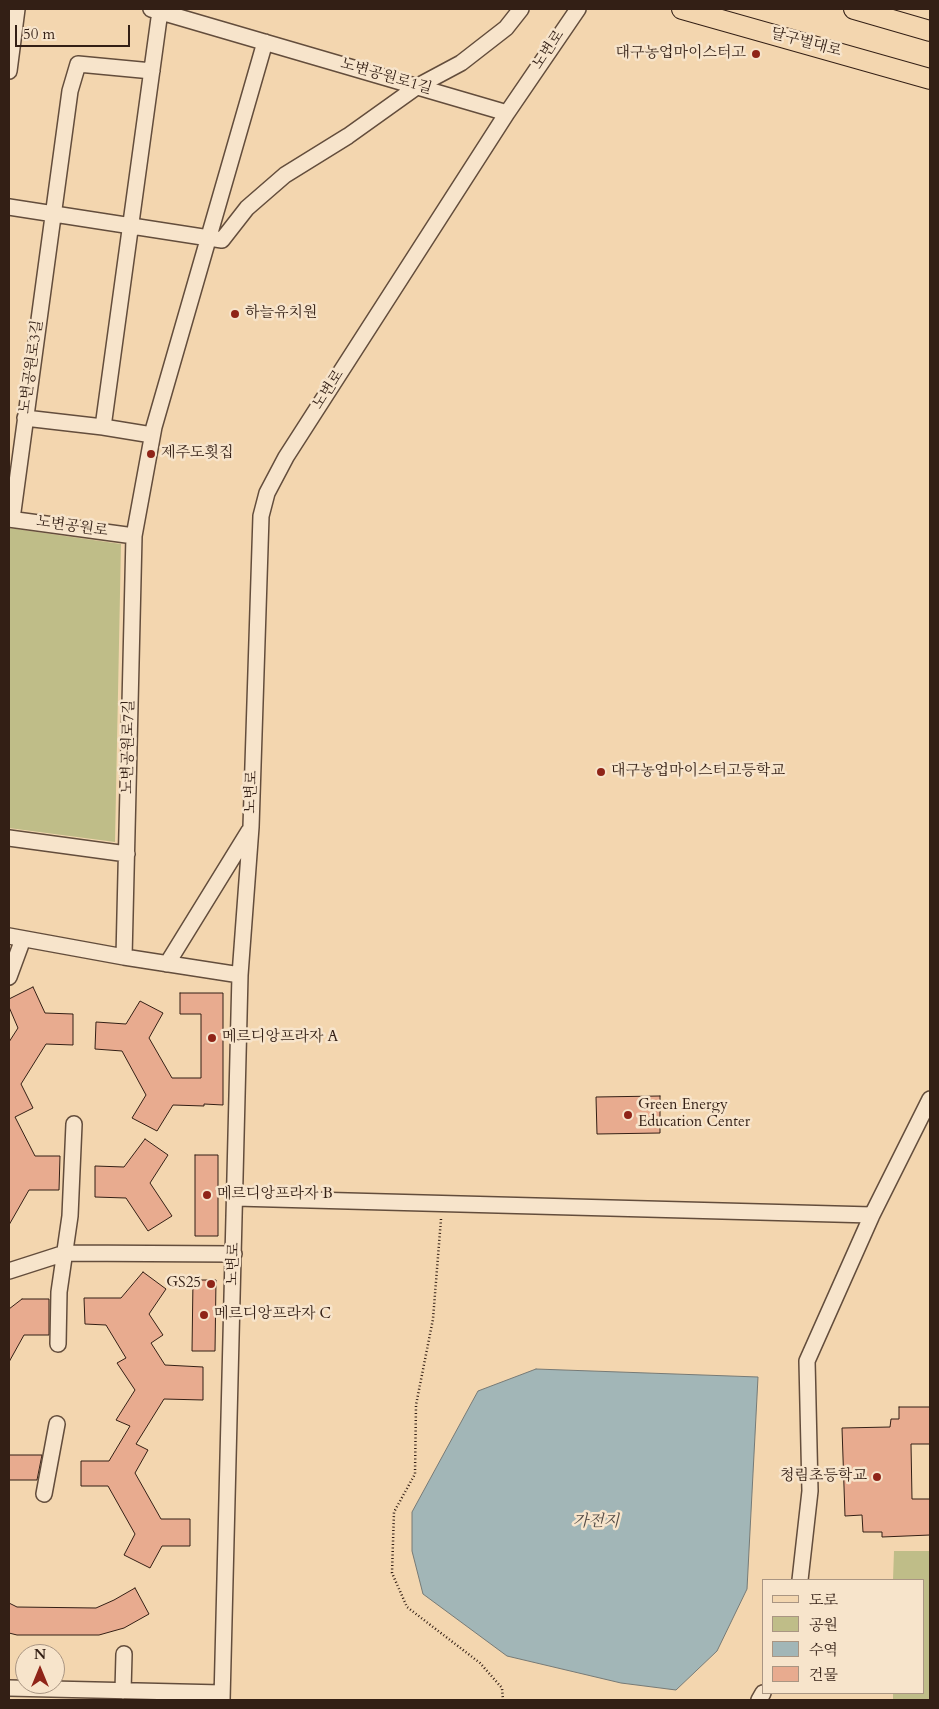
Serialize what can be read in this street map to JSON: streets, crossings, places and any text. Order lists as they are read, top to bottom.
{
  "streets": {
    "main road": ["달구벌대로"],
    "street": [
      "노변로",
      "노변공원로1길",
      "노변공원로3길",
      "노변공원로",
      "노변공원로7길"
    ]
  },
  "crossings": [
    ["노변로", "노변공원로1길"],
    ["노변공원로1길", "노변공원로3길"],
    ["노변공원로3길", "노변공원로"],
    ["노변공원로", "노변공원로7길"]
  ],
  "water": ["가전지"],
  "places": [
    "대구농업마이스터고",
    "하늘유치원",
    "제주도횟집",
    "대구농업마이스터고등학교",
    "메르디앙프라자 A",
    "Green Energy Education Center",
    "메르디앙프라자 B",
    "GS25",
    "메르디앙프라자 C",
    "청림초등학교"
  ],
  "legend": [
    "도로",
    "공원",
    "수역",
    "건물"
  ],
  "scale_bar": "50 m",
  "north": "top"
}
